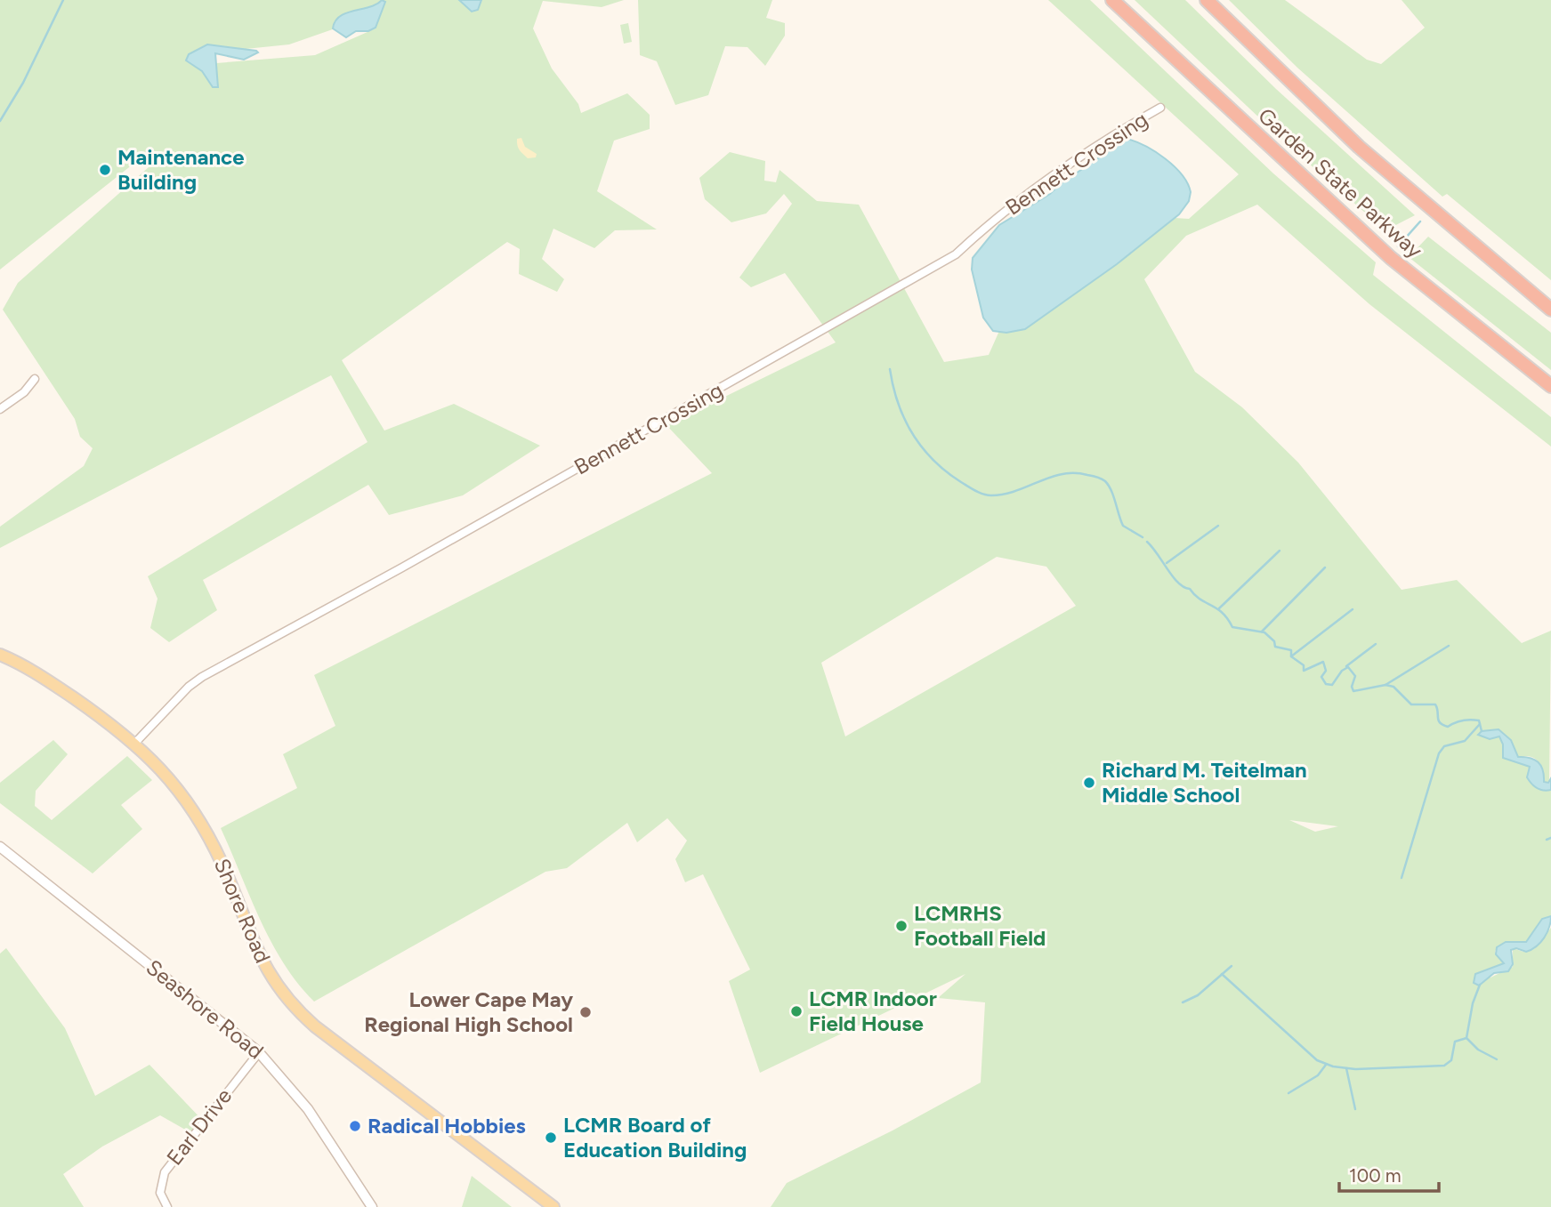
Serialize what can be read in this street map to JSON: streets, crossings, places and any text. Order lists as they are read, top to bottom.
{
  "streets": {
    "highway": ["Garden State Parkway"],
    "main road": ["Shore Road"],
    "street": ["Bennett Crossing", "Seashore Road", "Earl Drive"]
  },
  "crossings": [
    ["Bennett Crossing", "Shore Road"],
    ["Seashore Road", "Earl Drive"]
  ],
  "places": [
    "Maintenance Building",
    "Richard M. Teitelman Middle School",
    "LCMRHS Football Field",
    "LCMR Indoor Field House",
    "Lower Cape May Regional High School",
    "Radical Hobbies",
    "LCMR Board of Education Building"
  ],
  "scale_bar": "100 m"
}
